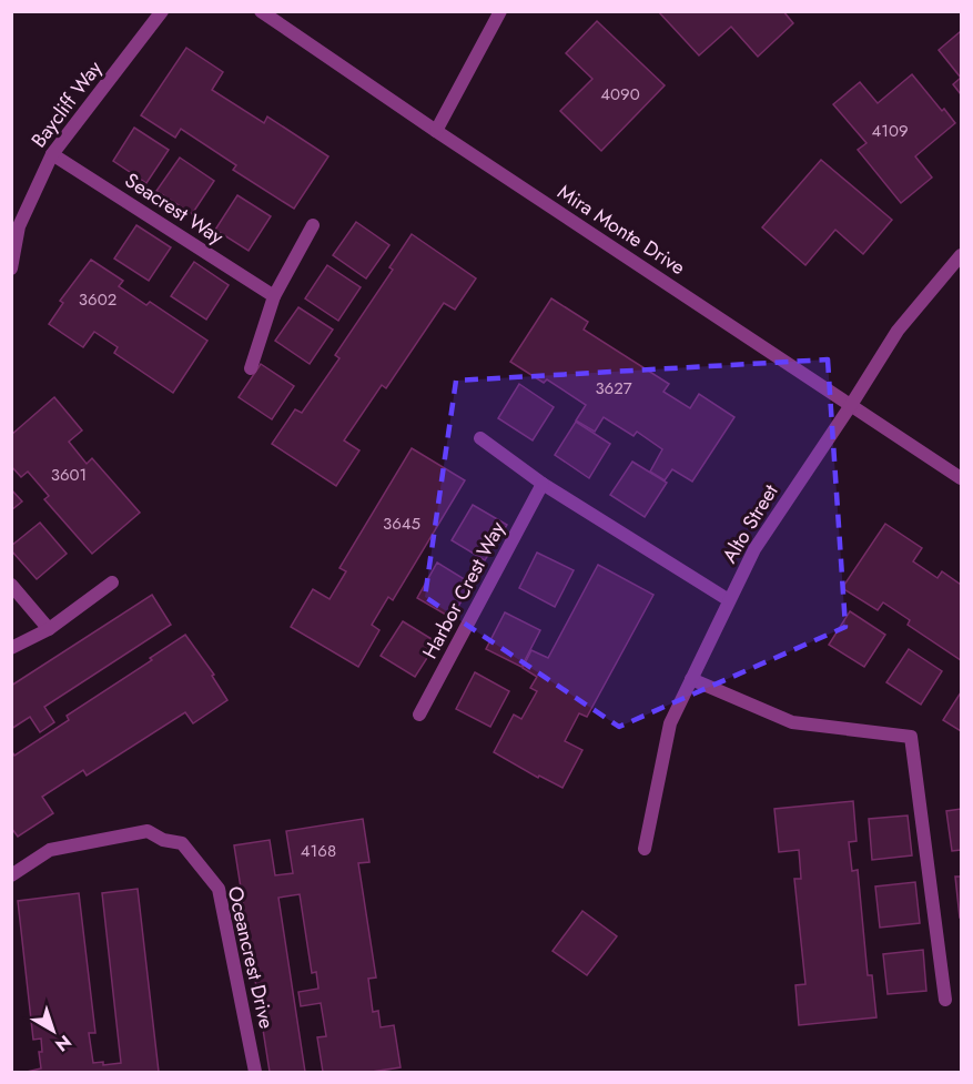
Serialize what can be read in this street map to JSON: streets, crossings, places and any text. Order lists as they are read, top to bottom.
{
  "streets": {
    "street": [
      "Baycliff Way",
      "Seacrest Way",
      "Mira Monte Drive",
      "Alto Street",
      "Harbor Crest Way",
      "Oceancrest Drive"
    ]
  },
  "crossings": [
    ["Baycliff Way", "Seacrest Way"],
    ["Mira Monte Drive", "Alto Street"]
  ],
  "house_numbers": [
    "4090",
    "4109",
    "3602",
    "3627",
    "3601",
    "3645",
    "4168"
  ],
  "north": "bottom right"
}
